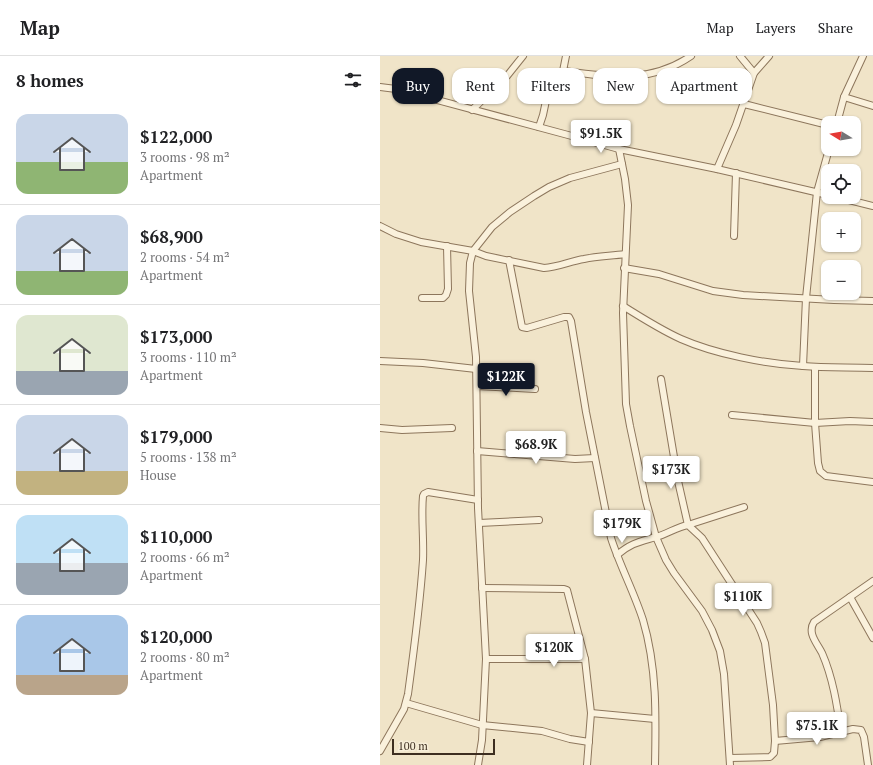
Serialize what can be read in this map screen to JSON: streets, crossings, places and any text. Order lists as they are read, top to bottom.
{
  "scale_bar": "100 m",
  "north": "left",
  "page": {
    "header": "Map",
    "nav": ["Map", "Layers", "Share"],
    "heading": "8 homes",
    "chip": [
      "Buy",
      "Rent",
      "Filters",
      "New",
      "Apartment"
    ],
    "list": [
      {
        "name": "$122,000",
        "note": "3 rooms · 98 m² · Apartment"
      },
      {
        "name": "$68,900",
        "note": "2 rooms · 54 m² · Apartment"
      },
      {
        "name": "$173,000",
        "note": "3 rooms · 110 m² · Apartment"
      },
      {
        "name": "$179,000",
        "note": "5 rooms · 138 m² · House"
      },
      {
        "name": "$110,000",
        "note": "2 rooms · 66 m² · Apartment"
      },
      {
        "name": "$120,000",
        "note": "2 rooms · 80 m² · Apartment"
      }
    ],
    "map_buttons": ["+", "−"],
    "price": [
      "$91.5K",
      "$122K",
      "$68.9K",
      "$173K",
      "$179K",
      "$110K",
      "$120K",
      "$75.1K"
    ],
    "scale": "100 m"
  }
}
